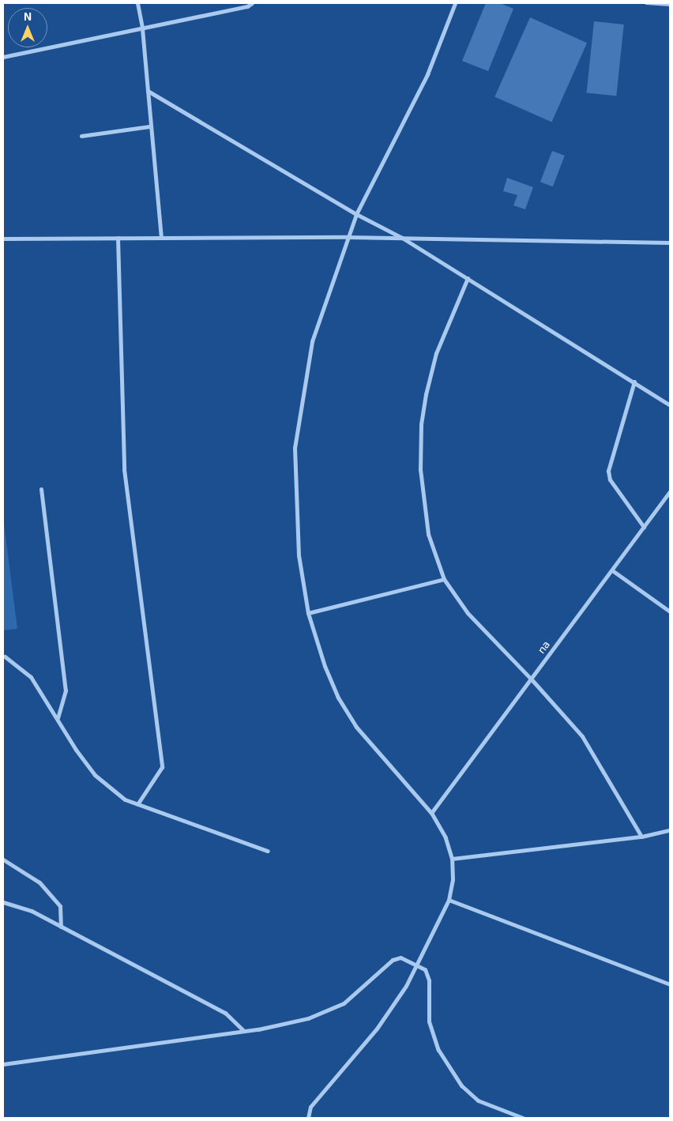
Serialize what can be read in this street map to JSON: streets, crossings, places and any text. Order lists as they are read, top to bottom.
{
  "streets": {
    "street": ["na"]
  },
  "north": "top"
}
